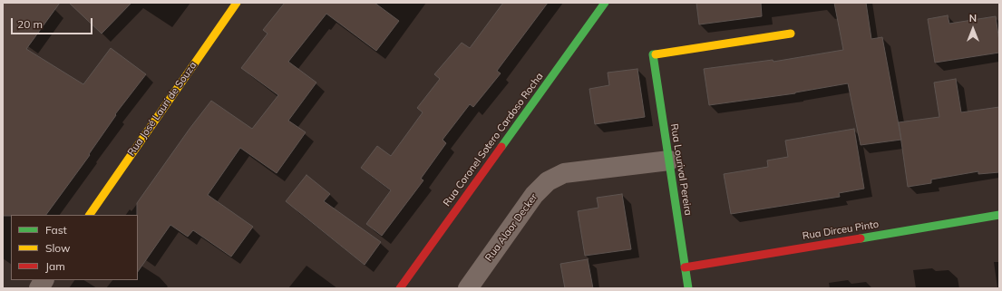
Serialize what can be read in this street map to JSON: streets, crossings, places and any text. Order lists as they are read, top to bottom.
{
  "streets": {
    "street": [
      "Rua José Lauri de Souza",
      "Rua Coronel Sotero Cardoso Rocha",
      "Rua Lourival Pereira",
      "Rua Alaor Decker",
      "Rua Dirceu Pinto"
    ]
  },
  "crossings": [
    ["Rua Lourival Pereira", "Rua Alaor Decker"],
    ["Rua Lourival Pereira", "Rua Dirceu Pinto"]
  ],
  "legend": ["Fast", "Slow", "Jam"],
  "scale_bar": "20 m",
  "north": "top"
}
